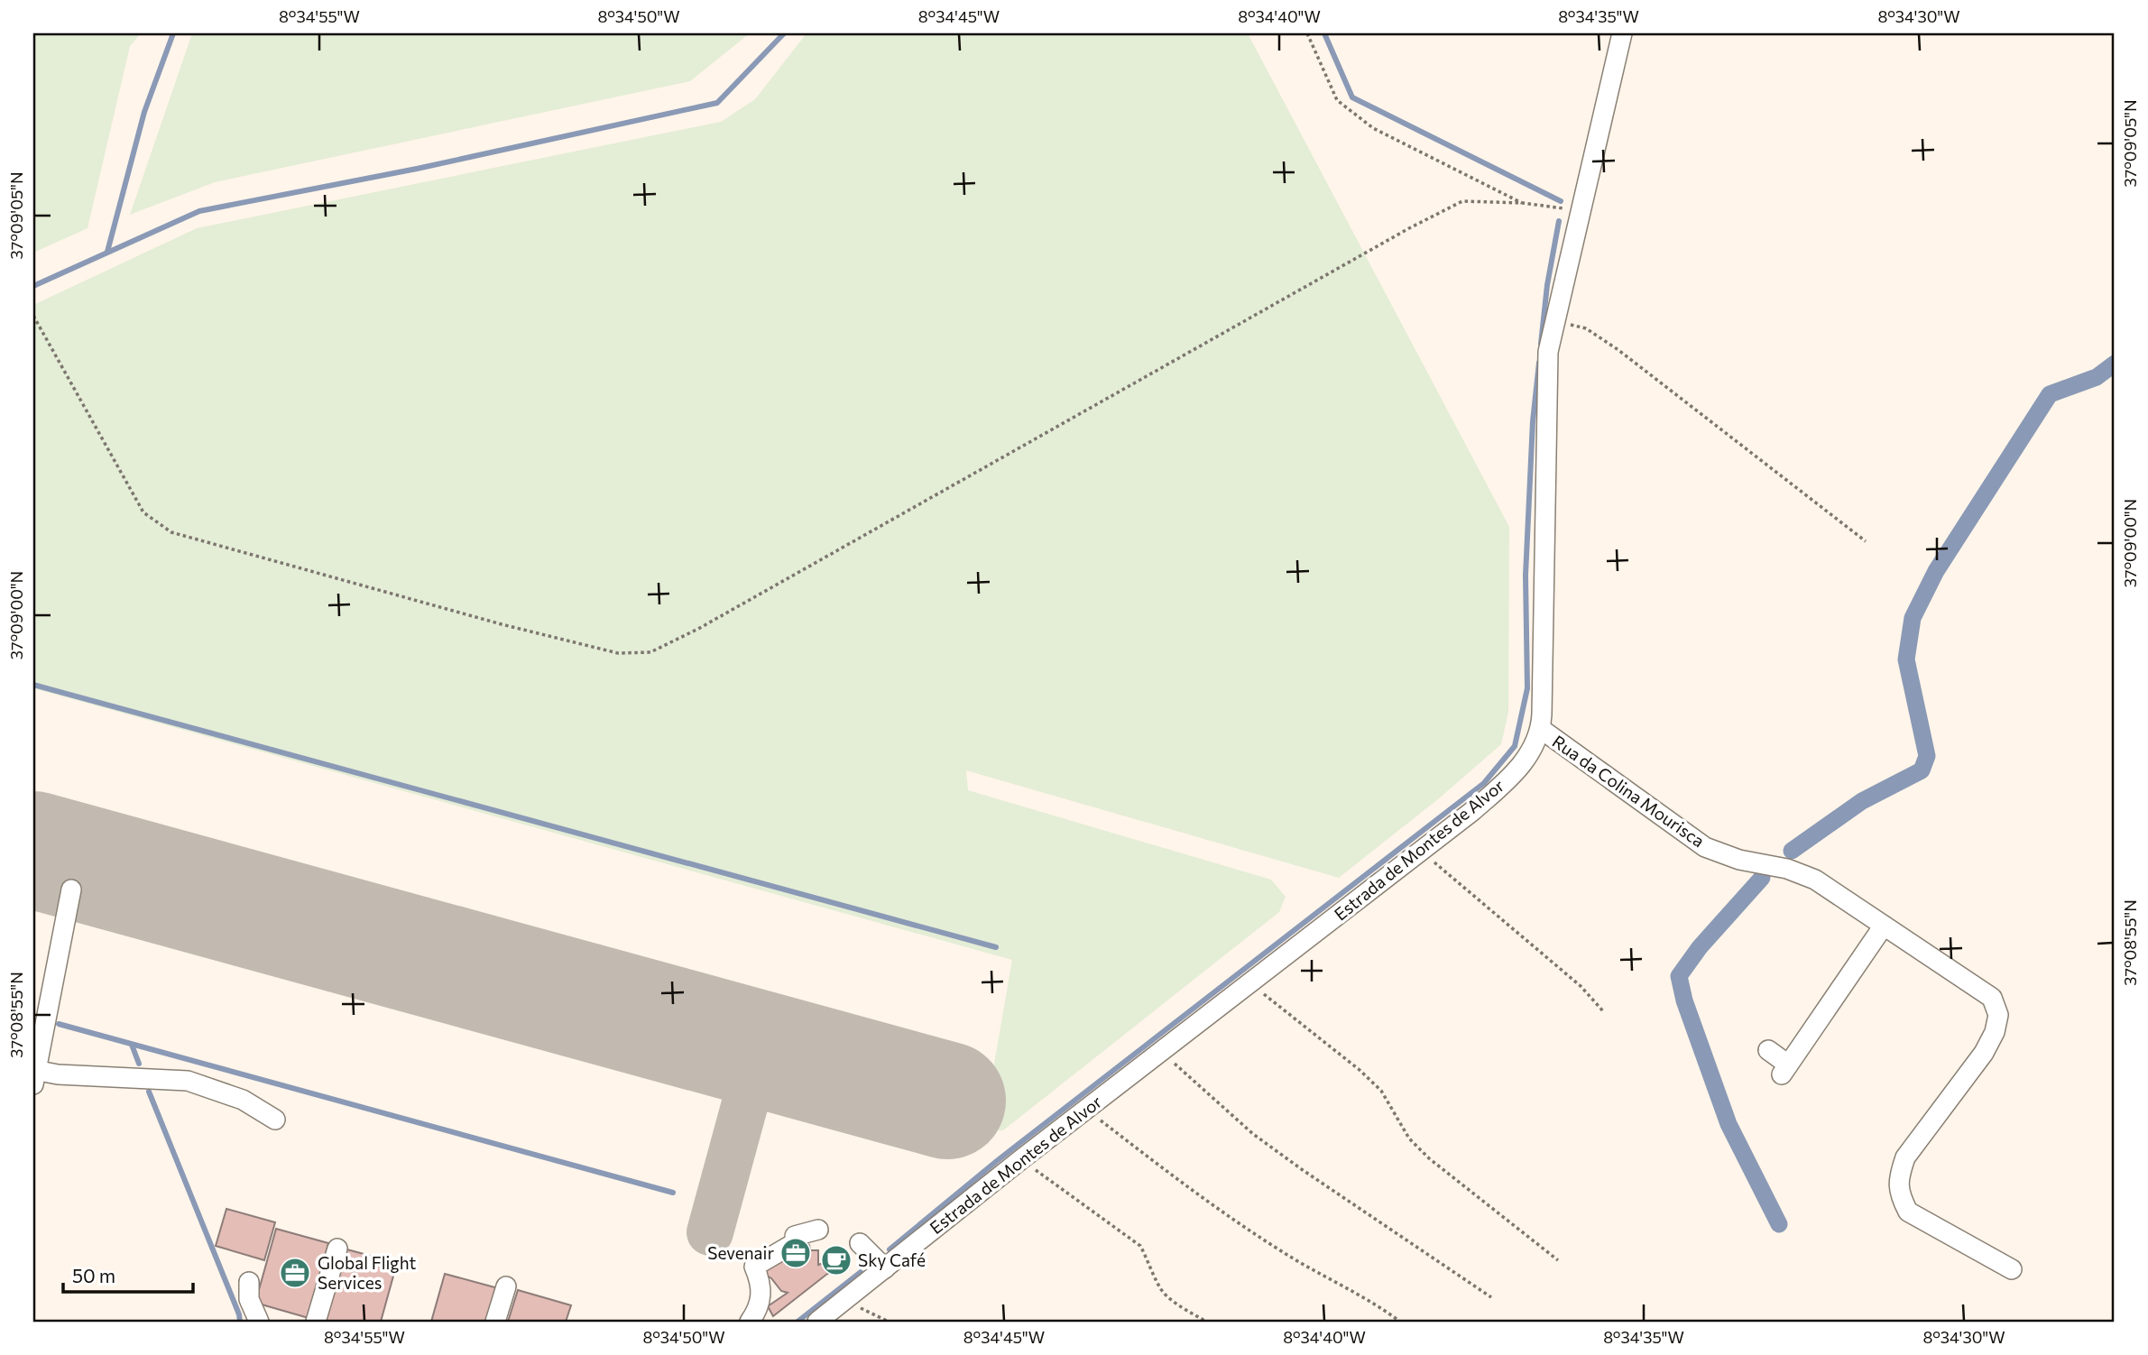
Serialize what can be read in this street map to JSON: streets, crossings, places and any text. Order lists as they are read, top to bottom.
{
  "streets": {
    "street": ["Rua da Colina Mourisca", "Estrada de Montes de Alvor"]
  },
  "crossings": [
    ["Rua da Colina Mourisca", "Estrada de Montes de Alvor"]
  ],
  "places": {
    "office": ["Sevenair", "Global Flight Services"],
    "cafe": ["Sky Café"]
  },
  "scale_bar": "50 m",
  "coordinates": [
    "8°34'55\"W",
    "8°34'50\"W",
    "8°34'45\"W",
    "8°34'40\"W",
    "8°34'35\"W",
    "8°34'30\"W",
    "37°09'05\"N",
    "37°09'00\"N",
    "37°08'55\"N"
  ]
}
